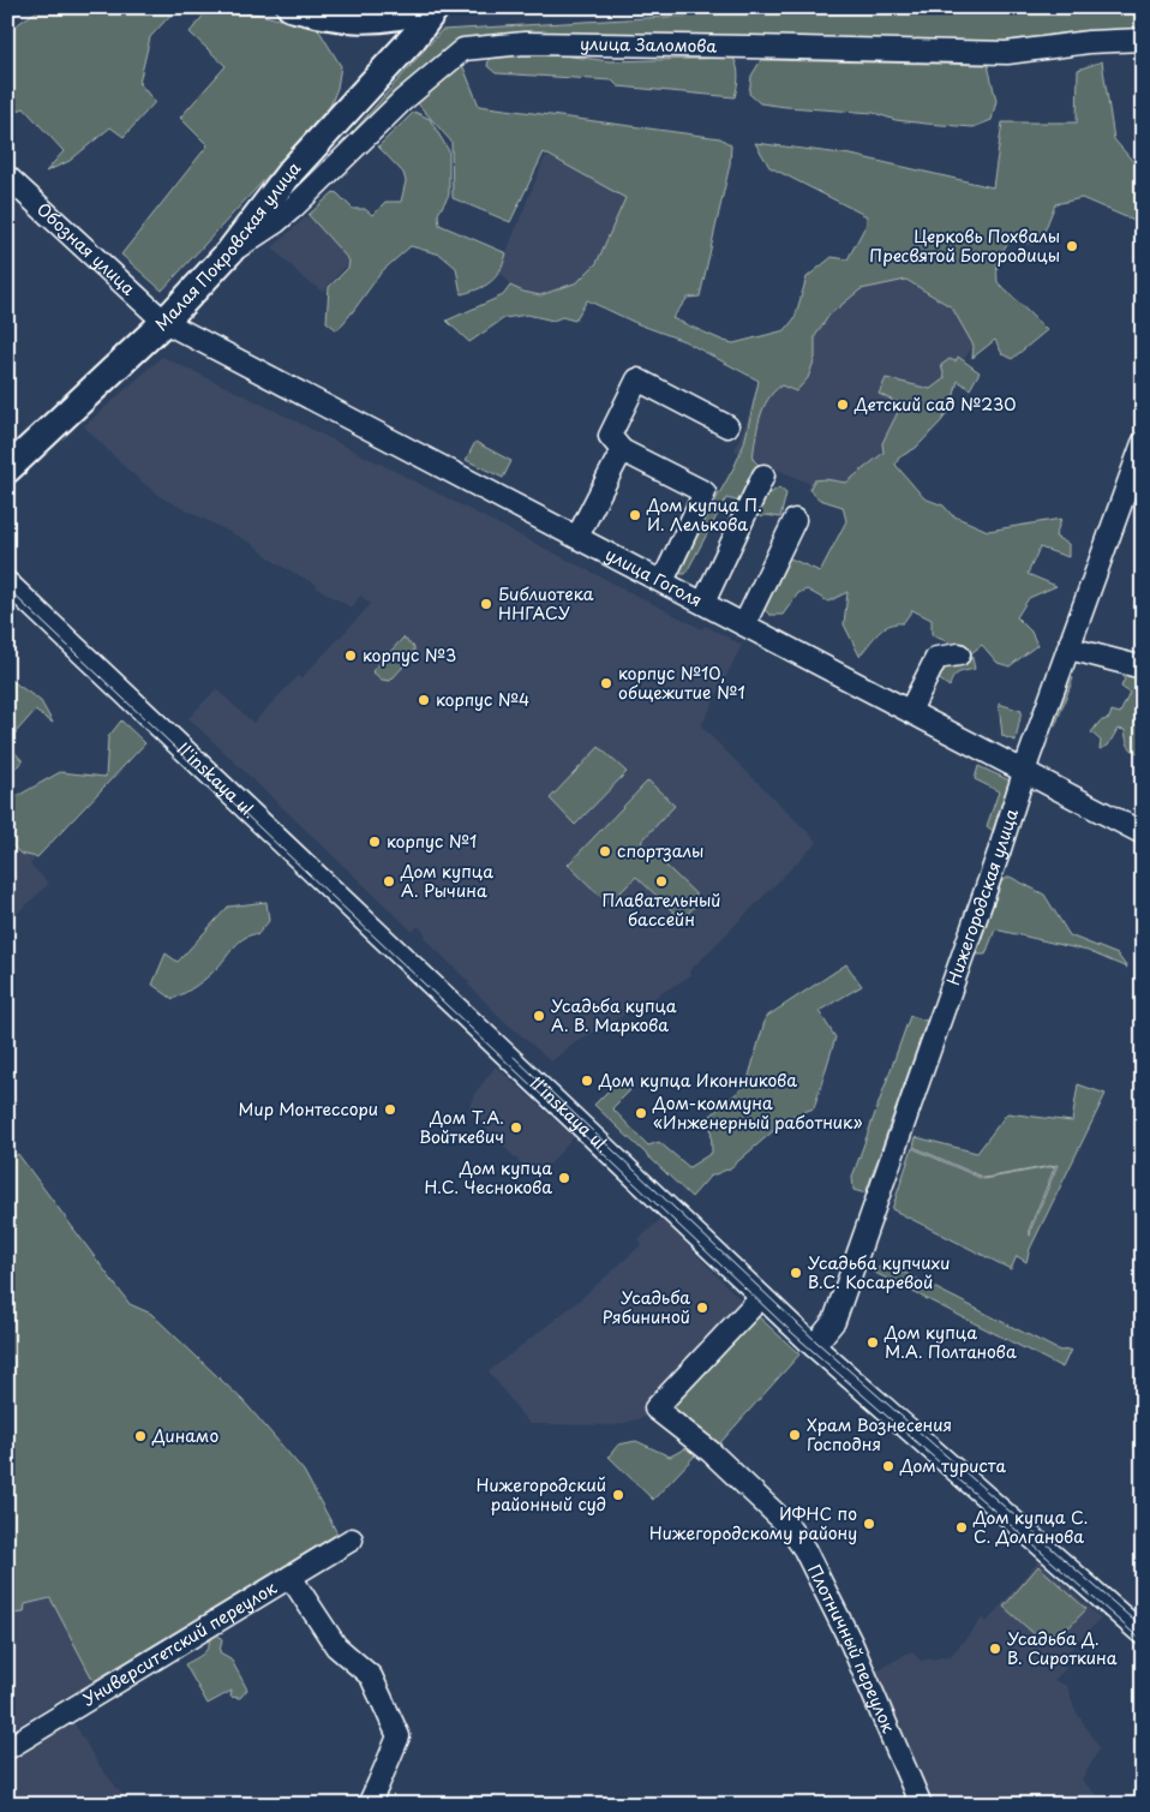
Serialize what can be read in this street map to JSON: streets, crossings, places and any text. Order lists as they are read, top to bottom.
{
  "streets": {
    "main road": ["Малая Покровская улица"],
    "street": [
      "улица Заломова",
      "Обозная улица",
      "улица Гоголя",
      "Il'inskaya ul.",
      "Нижегородская улица",
      "Университетский переулок",
      "Плотничный переулок"
    ]
  },
  "crossings": [
    ["улица Заломова", "Малая Покровская улица"],
    ["Малая Покровская улица", "Обозная улица"],
    ["Малая Покровская улица", "улица Гоголя"],
    ["Обозная улица", "улица Гоголя"],
    ["улица Гоголя", "Нижегородская улица"],
    ["Il'inskaya ul.", "Нижегородская улица"],
    ["Il'inskaya ul.", "Плотничный переулок"]
  ],
  "places": [
    "Церковь Похвалы Пресвятой Богородицы",
    "Детский сад №230",
    "Дом купца П. И. Лелькова",
    "Библиотека ННГАСУ",
    "корпус №3",
    "корпус №10, общежитие №1",
    "корпус №4",
    "корпус №1",
    "спортзалы",
    "Дом купца А. Рычина",
    "Плавательный бассейн",
    "Усадьба купца А. В. Маркова",
    "Дом купца Иконникова",
    "Мир Монтессори",
    "Дом-коммуна «Инженерный работник»",
    "Дом Т.А. Войткевич",
    "Дом купца Н.С. Чеснокова",
    "Усадьба купчихи В.С. Косаревой",
    "Усадьба Рябининой",
    "Дом купца М.А. Полтанова",
    "Храм Вознесения Господня",
    "Динамо",
    "Дом туриста",
    "Нижегородский районный суд",
    "ИФНС по Нижегородскому району",
    "Дом купца С. С. Долганова",
    "Усадьба Д. В. Сироткина"
  ]
}
